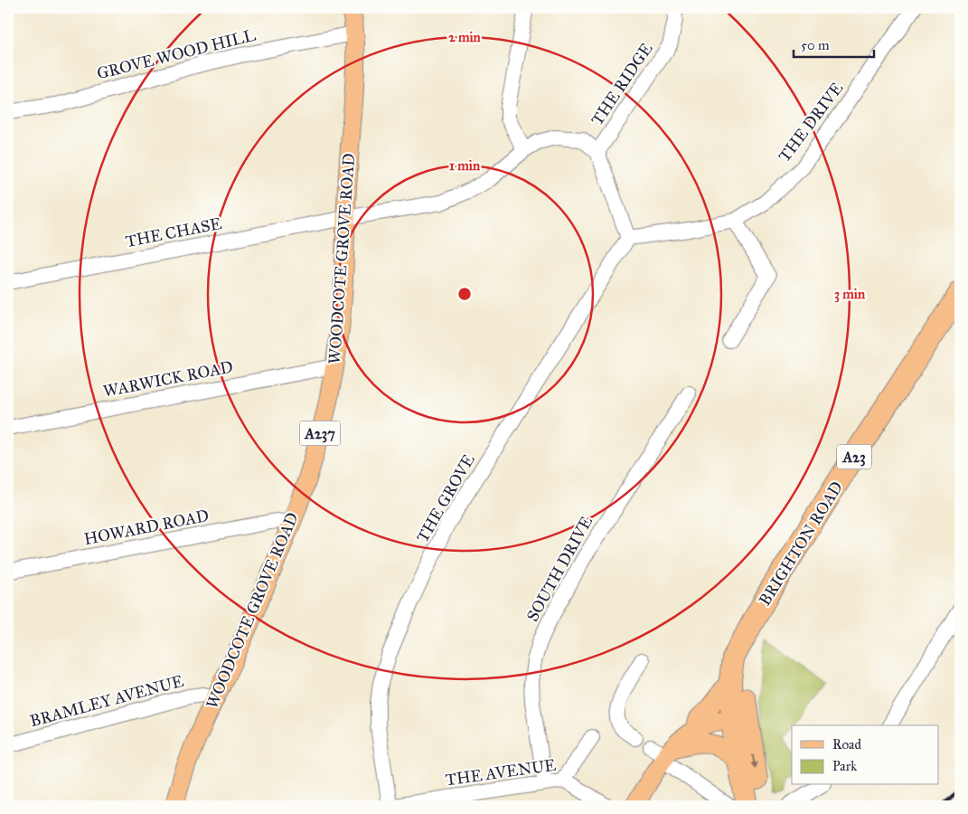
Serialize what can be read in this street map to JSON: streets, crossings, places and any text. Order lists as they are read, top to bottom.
{
  "streets": {
    "highway": ["A23", "BRIGHTON ROAD"],
    "main road": ["WOODCOTE GROVE ROAD", "A237"],
    "street": [
      "GROVE WOOD HILL",
      "THE RIDGE",
      "THE DRIVE",
      "THE CHASE",
      "WARWICK ROAD",
      "THE GROVE",
      "HOWARD ROAD",
      "SOUTH DRIVE",
      "BRAMLEY AVENUE",
      "THE AVENUE"
    ]
  },
  "crossings": [
    ["GROVE WOOD HILL", "WOODCOTE GROVE ROAD"],
    ["THE RIDGE", "THE CHASE"],
    ["THE DRIVE", "THE GROVE"],
    ["THE CHASE", "WOODCOTE GROVE ROAD"],
    ["WOODCOTE GROVE ROAD", "WARWICK ROAD"],
    ["WOODCOTE GROVE ROAD", "HOWARD ROAD"],
    ["WOODCOTE GROVE ROAD", "BRAMLEY AVENUE"],
    ["A23", "BRIGHTON ROAD"],
    ["SOUTH DRIVE", "THE AVENUE"]
  ],
  "legend": ["Road", "Park"],
  "scale_bar": "50 m",
  "rings": ["2 min", "1 min", "3 min"]
}
